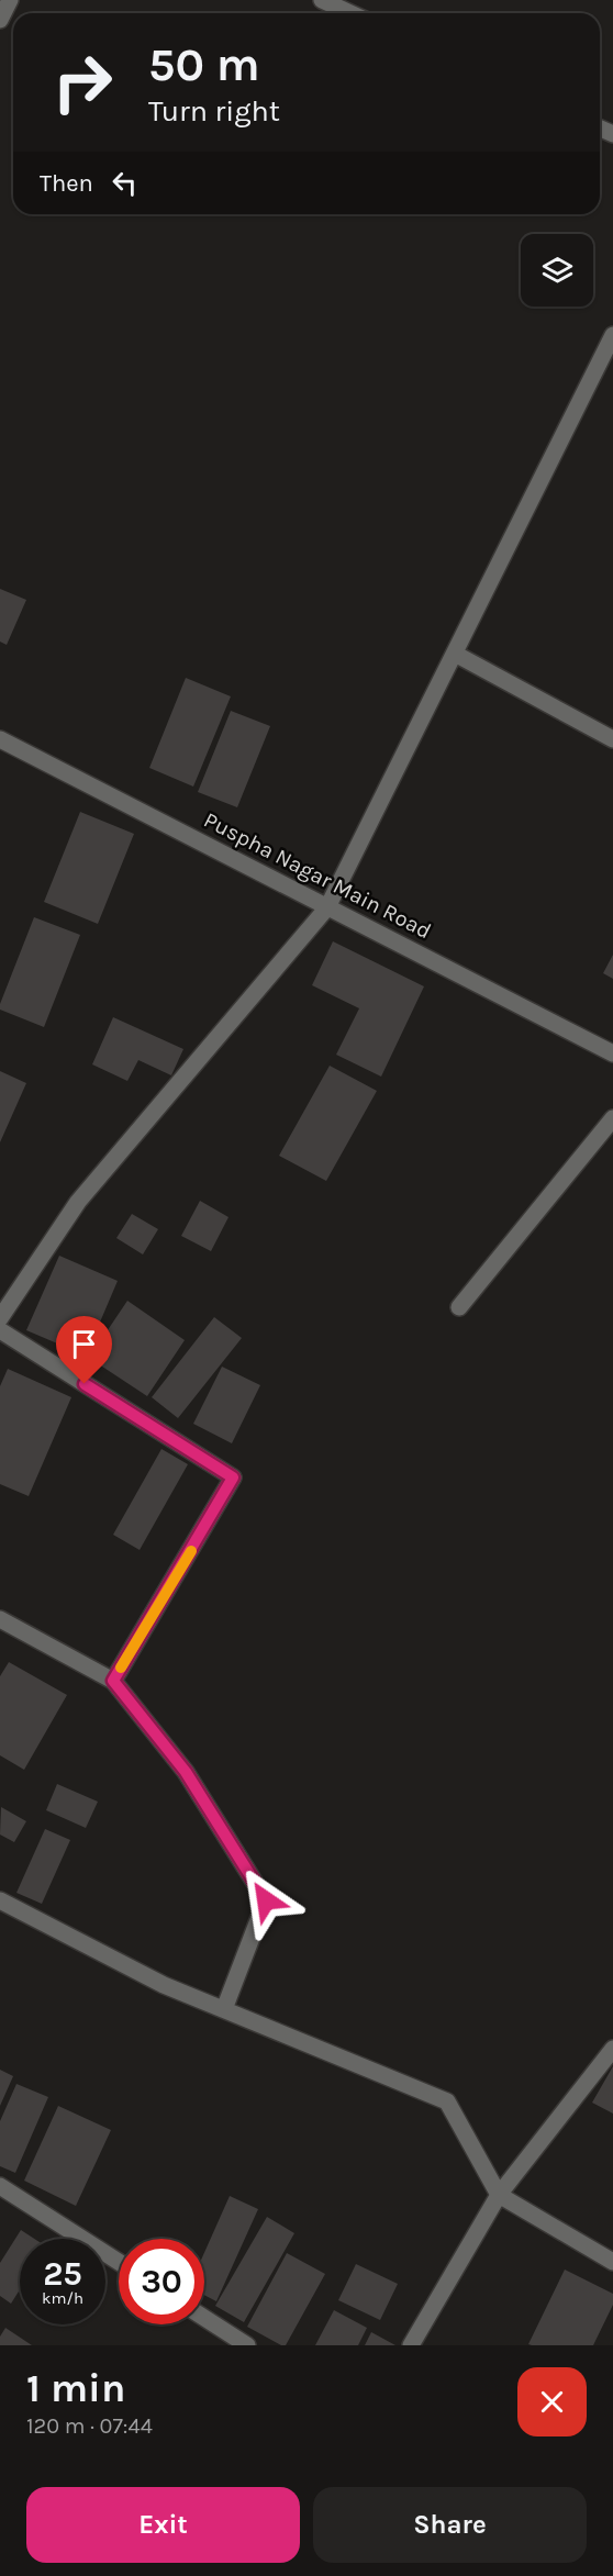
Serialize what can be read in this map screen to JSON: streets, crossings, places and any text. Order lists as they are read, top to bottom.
{
  "streets": {
    "street": ["Puspha Nagar Main Road"]
  },
  "page": {
    "turn": ["50 m", "Turn right"],
    "then": "Then",
    "speed": "25 km/h",
    "limit": "30",
    "heading": ["1 min", "120 m · 07:44"],
    "buttons": ["Exit", "Share"]
  }
}
